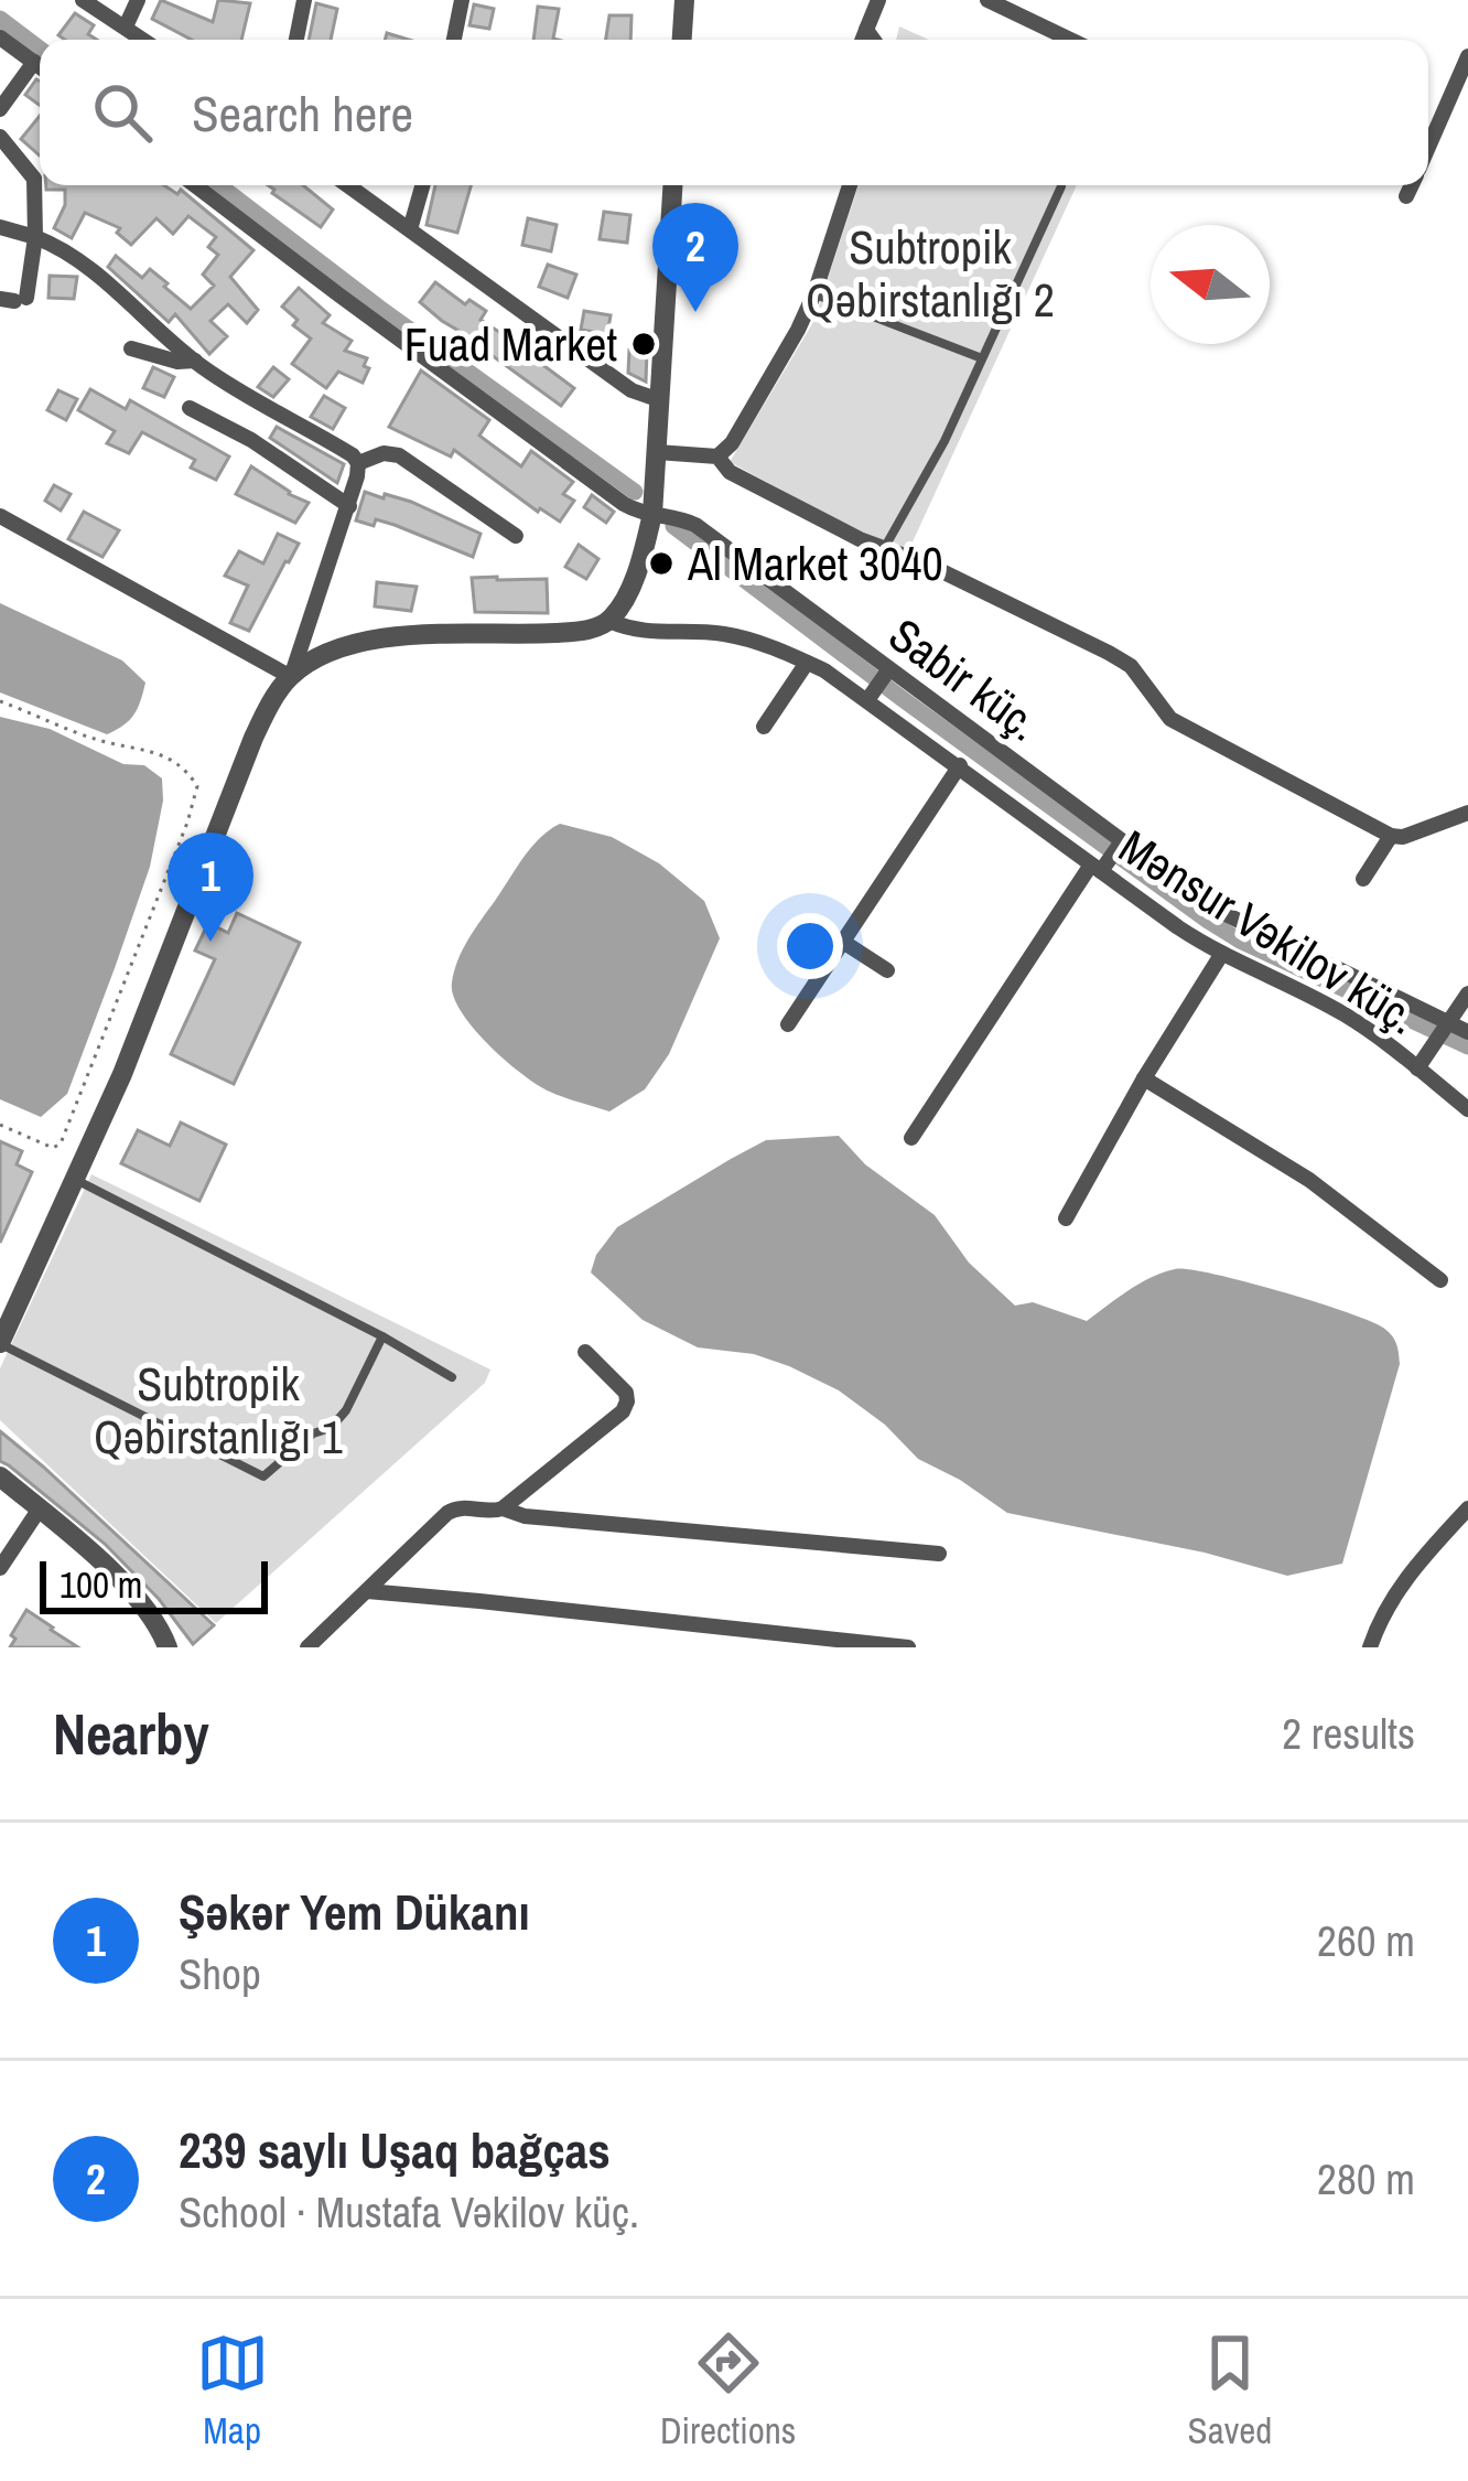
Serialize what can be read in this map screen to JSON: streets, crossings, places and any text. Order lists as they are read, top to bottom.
{
  "streets": {
    "street": ["Sabir küç.", "Mənsur Vəkilov küç."]
  },
  "parks": ["Subtropik Qəbirstanlığı 2", "Subtropik Qəbirstanlığı 1"],
  "places": ["Fuad Market", "Al Market 3040"],
  "scale_bar": "100 m",
  "north": "left",
  "page": {
    "search": "Search here",
    "pins": ["2", "1"],
    "scale": "100 m",
    "heading": ["Nearby", "2 results"],
    "list": [
      {
        "mark": "1",
        "name": "Şəkər Yem Dükanı",
        "note": "Shop",
        "value": "260 m"
      },
      {
        "mark": "2",
        "name": "239 saylı Uşaq bağças",
        "note": "School · Mustafa Vəkilov küç.",
        "value": "280 m"
      }
    ],
    "nav": ["Map", "Directions", "Saved"]
  }
}
